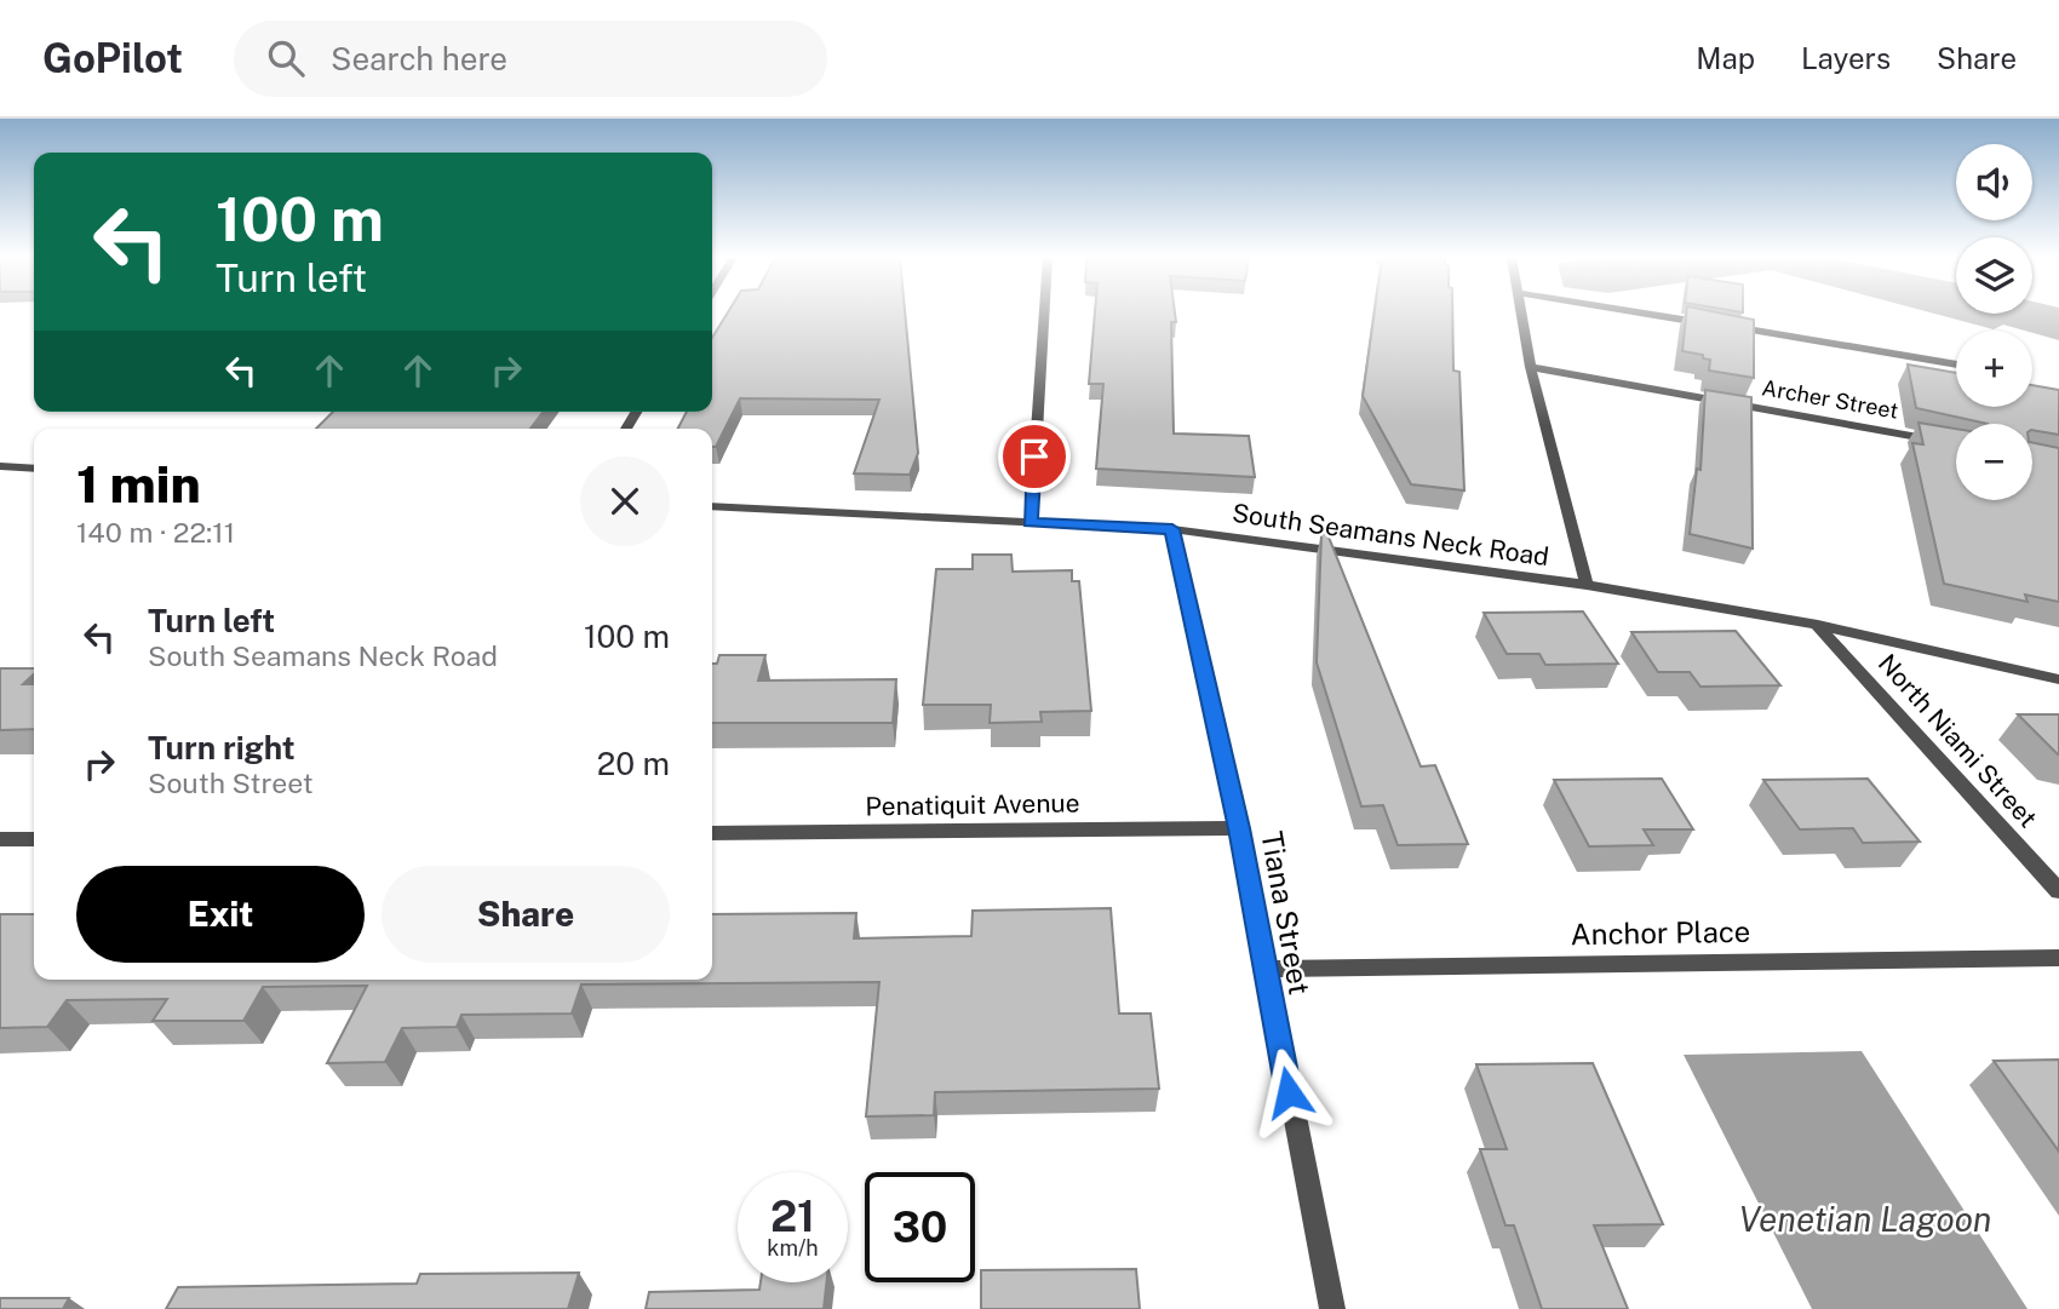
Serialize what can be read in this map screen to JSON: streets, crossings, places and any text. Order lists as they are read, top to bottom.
{
  "streets": {
    "street": [
      "Archer Street",
      "South Seamans Neck Road",
      "North Niami Street",
      "Penatiquit Avenue",
      "Tiana Street",
      "Anchor Place"
    ]
  },
  "crossings": [
    ["South Seamans Neck Road", "North Niami Street"],
    ["South Seamans Neck Road", "Tiana Street"],
    ["Penatiquit Avenue", "Tiana Street"],
    ["Tiana Street", "Anchor Place"]
  ],
  "water": ["Venetian Lagoon"],
  "page": {
    "header": "GoPilot",
    "search": "Search here",
    "nav": ["Map", "Layers", "Share"],
    "map_buttons": ["+", "−"],
    "turn": ["100 m", "Turn left"],
    "heading": ["1 min", "140 m · 22:11"],
    "list": [
      {
        "name": "Turn left",
        "note": "South Seamans Neck Road",
        "value": "100 m"
      },
      {
        "name": "Turn right",
        "note": "South Street",
        "value": "20 m"
      }
    ],
    "buttons": ["Exit", "Share"],
    "speed": "21 km/h",
    "limit": "30"
  }
}
